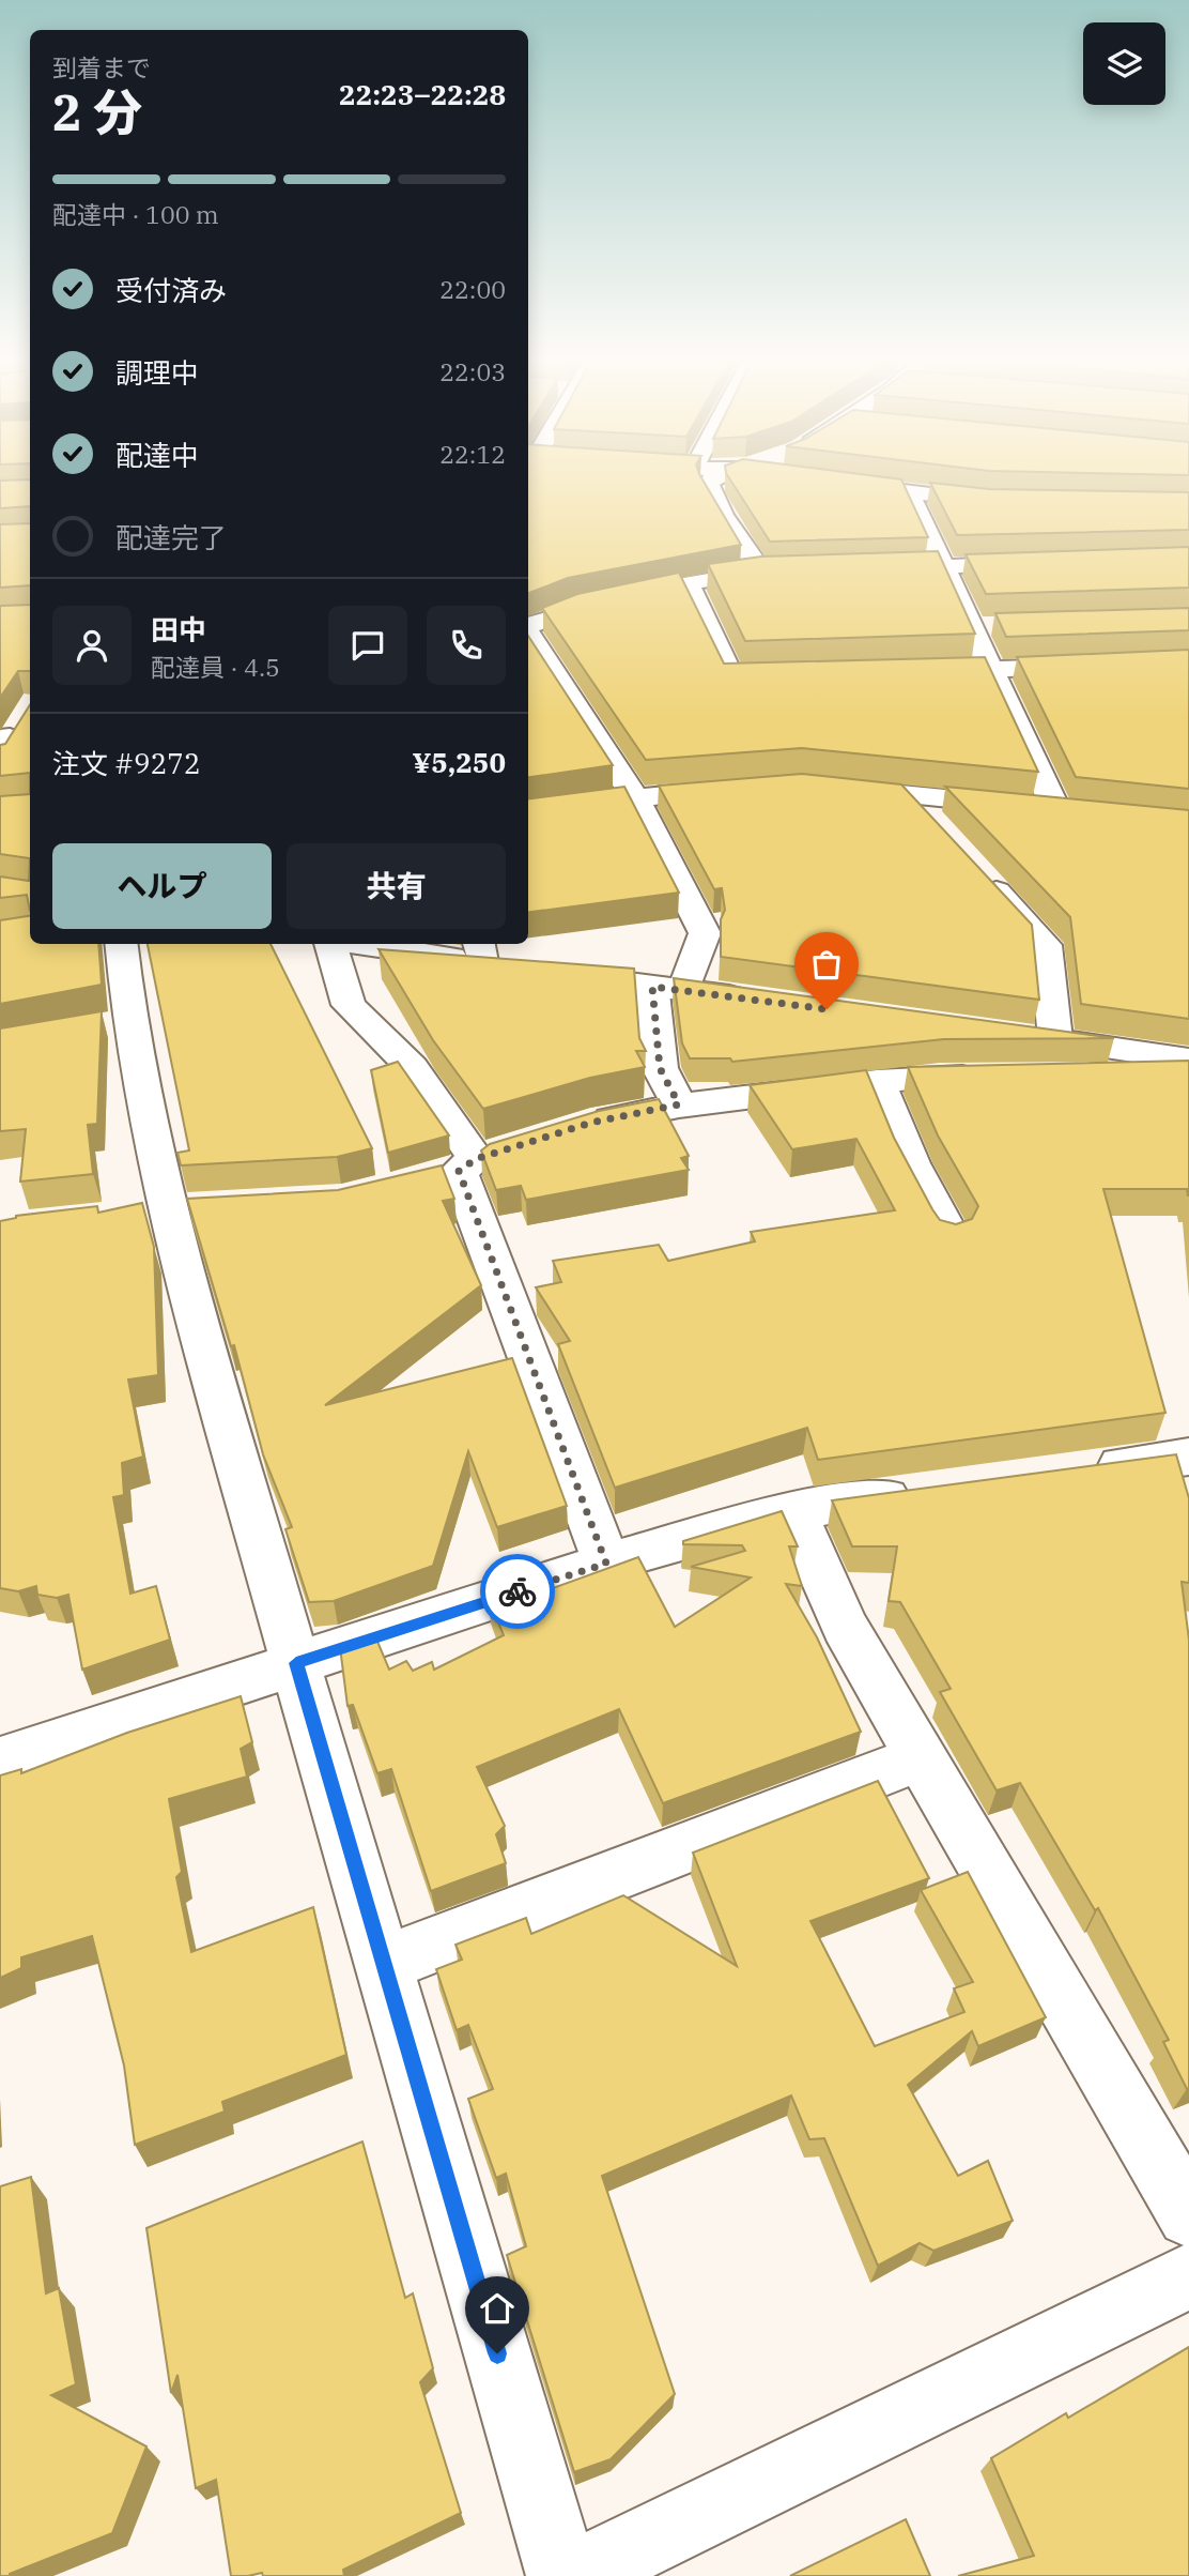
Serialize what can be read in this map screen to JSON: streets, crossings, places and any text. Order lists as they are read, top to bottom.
{
  "page": {
    "heading": ["2 分", "到着まで", "22:23–22:28"],
    "panel": [
      "田中",
      "配達員 · 4.5",
      "注文 #9272",
      "¥5,250"
    ],
    "bar": "配達中 · 100 m",
    "list": [
      ["受付済み", "22:00"],
      ["調理中", "22:03"],
      ["配達中", "22:12"],
      "配達完了"
    ],
    "buttons": ["ヘルプ", "共有"]
  }
}
